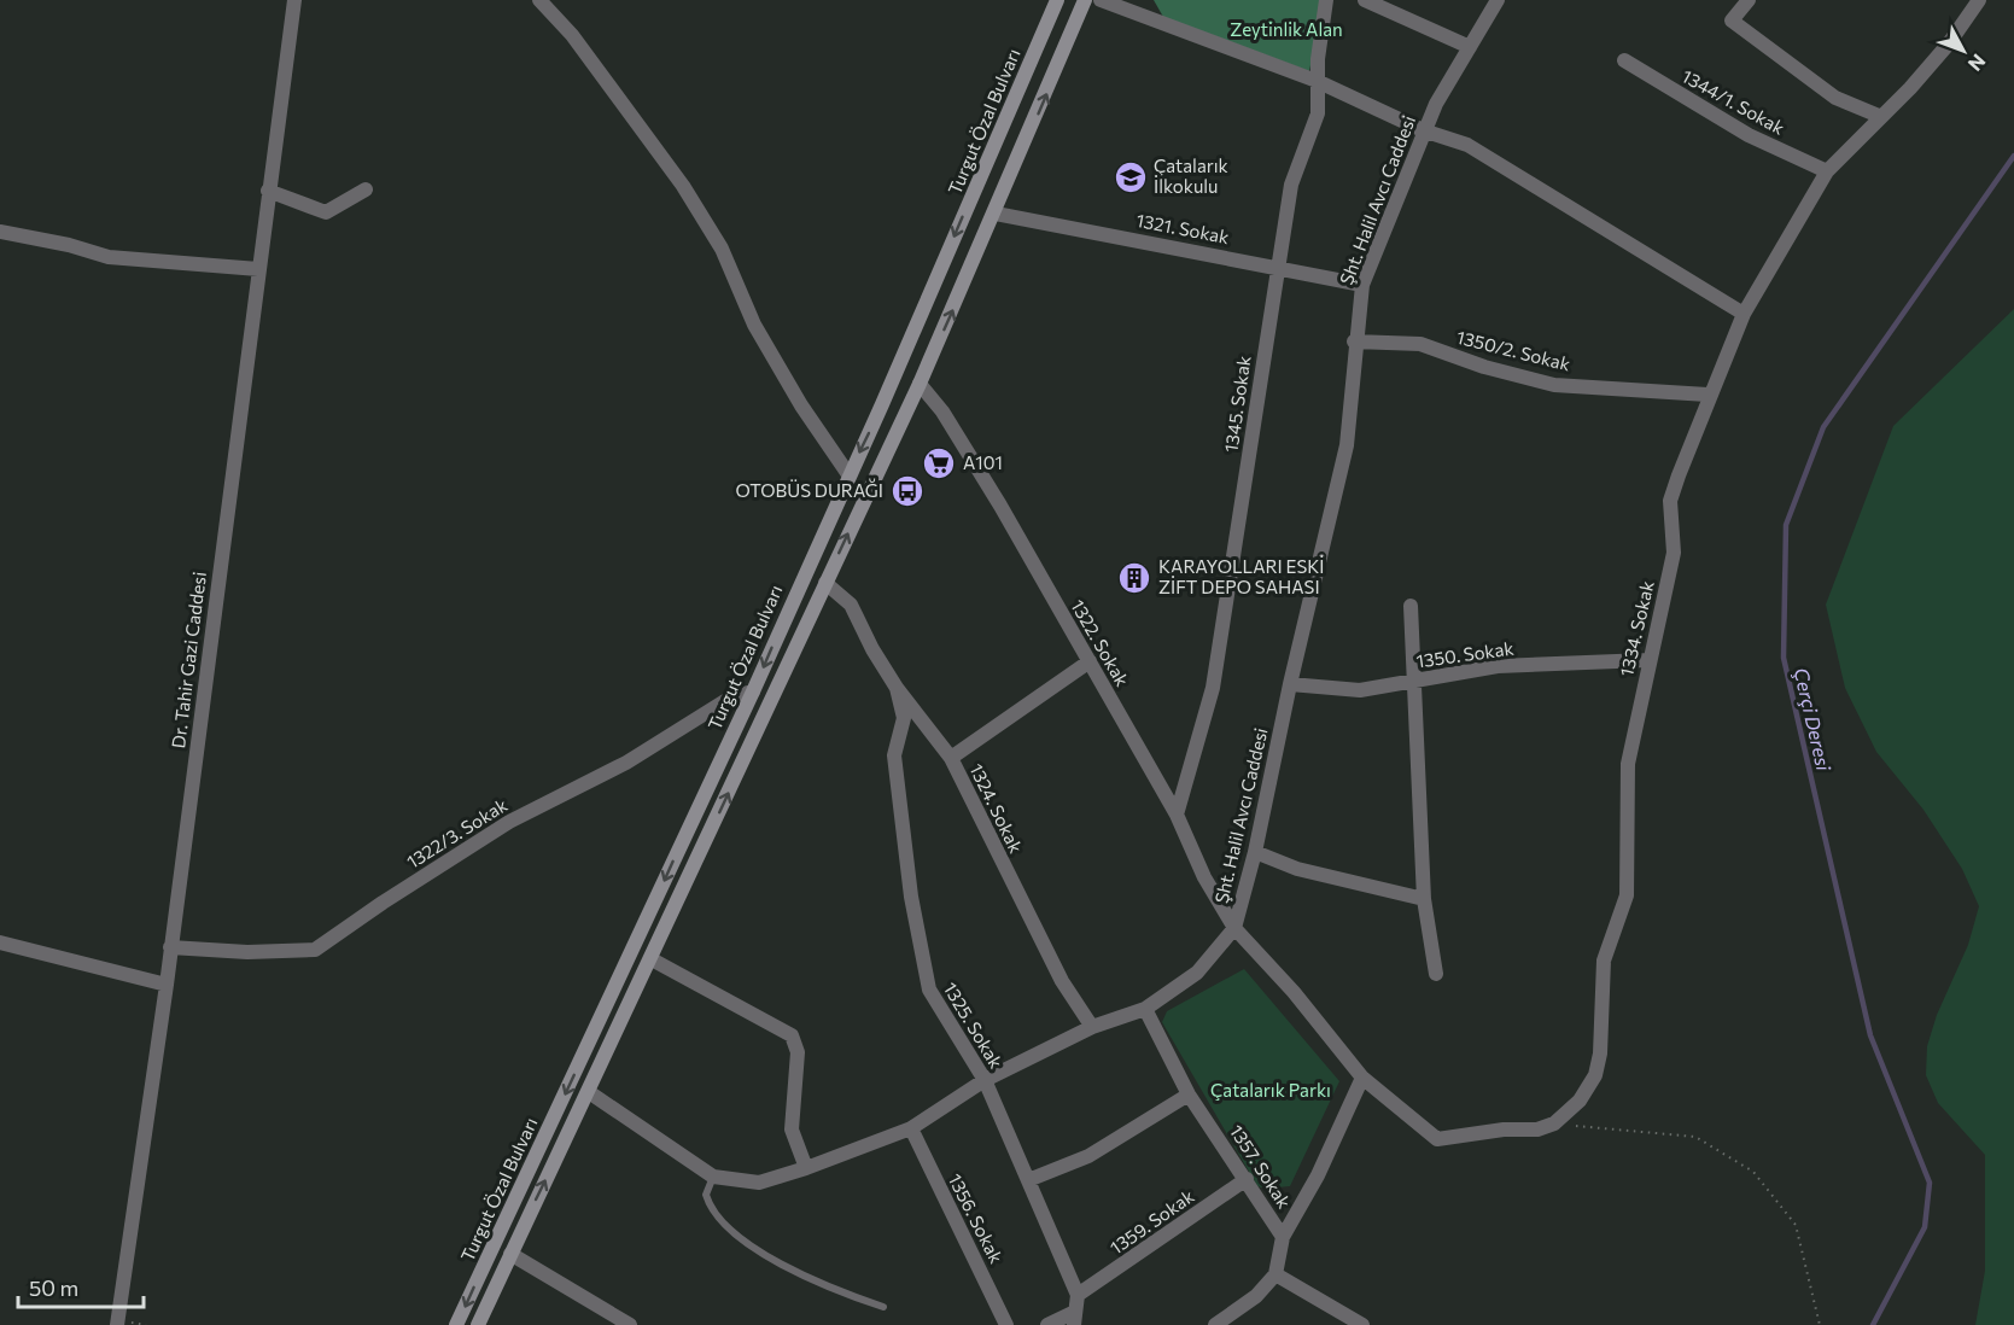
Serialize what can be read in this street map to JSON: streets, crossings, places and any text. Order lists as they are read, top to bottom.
{
  "streets": {
    "main road": ["Turgut Özal Bulvarı"],
    "street": [
      "1344/1. Sokak",
      "Şht. Halil Avcı Caddesi",
      "1321. Sokak",
      "1350/2. Sokak",
      "1345. Sokak",
      "1334. Sokak",
      "1322. Sokak",
      "1350. Sokak",
      "Dr. Tahir Gazi Caddesi",
      "1324. Sokak",
      "1322/3. Sokak",
      "1325. Sokak",
      "1357. Sokak",
      "1356. Sokak",
      "1359. Sokak"
    ]
  },
  "crossings": [
    ["1344/1. Sokak", "1334. Sokak"],
    ["Turgut Özal Bulvarı", "1322/3. Sokak"],
    ["Şht. Halil Avcı Caddesi", "1321. Sokak"],
    ["Şht. Halil Avcı Caddesi", "1350/2. Sokak"],
    ["Şht. Halil Avcı Caddesi", "1322. Sokak"],
    ["Şht. Halil Avcı Caddesi", "1350. Sokak"],
    ["Şht. Halil Avcı Caddesi", "1324. Sokak"],
    ["Şht. Halil Avcı Caddesi", "1325. Sokak"],
    ["Şht. Halil Avcı Caddesi", "1357. Sokak"],
    ["Şht. Halil Avcı Caddesi", "1356. Sokak"],
    ["1321. Sokak", "1345. Sokak"],
    ["1350/2. Sokak", "1334. Sokak"],
    ["1345. Sokak", "1322. Sokak"],
    ["1334. Sokak", "1350. Sokak"],
    ["Dr. Tahir Gazi Caddesi", "1322/3. Sokak"],
    ["1324. Sokak", "1325. Sokak"],
    ["1325. Sokak", "1359. Sokak"],
    ["1357. Sokak", "1359. Sokak"]
  ],
  "water": ["Çerçi Deresi"],
  "parks": ["Zeytinlik Alan", "Çatalarık Parkı"],
  "places": {
    "school or university": ["Çatalarık İlkokulu"],
    "supermarket": ["A101"],
    "bus stop": ["OTOBÜS DURAĞI"],
    "building": ["KARAYOLLARI ESKİ ZİFT DEPO SAHASI"]
  },
  "scale_bar": "50 m",
  "north": "bottom right"
}
